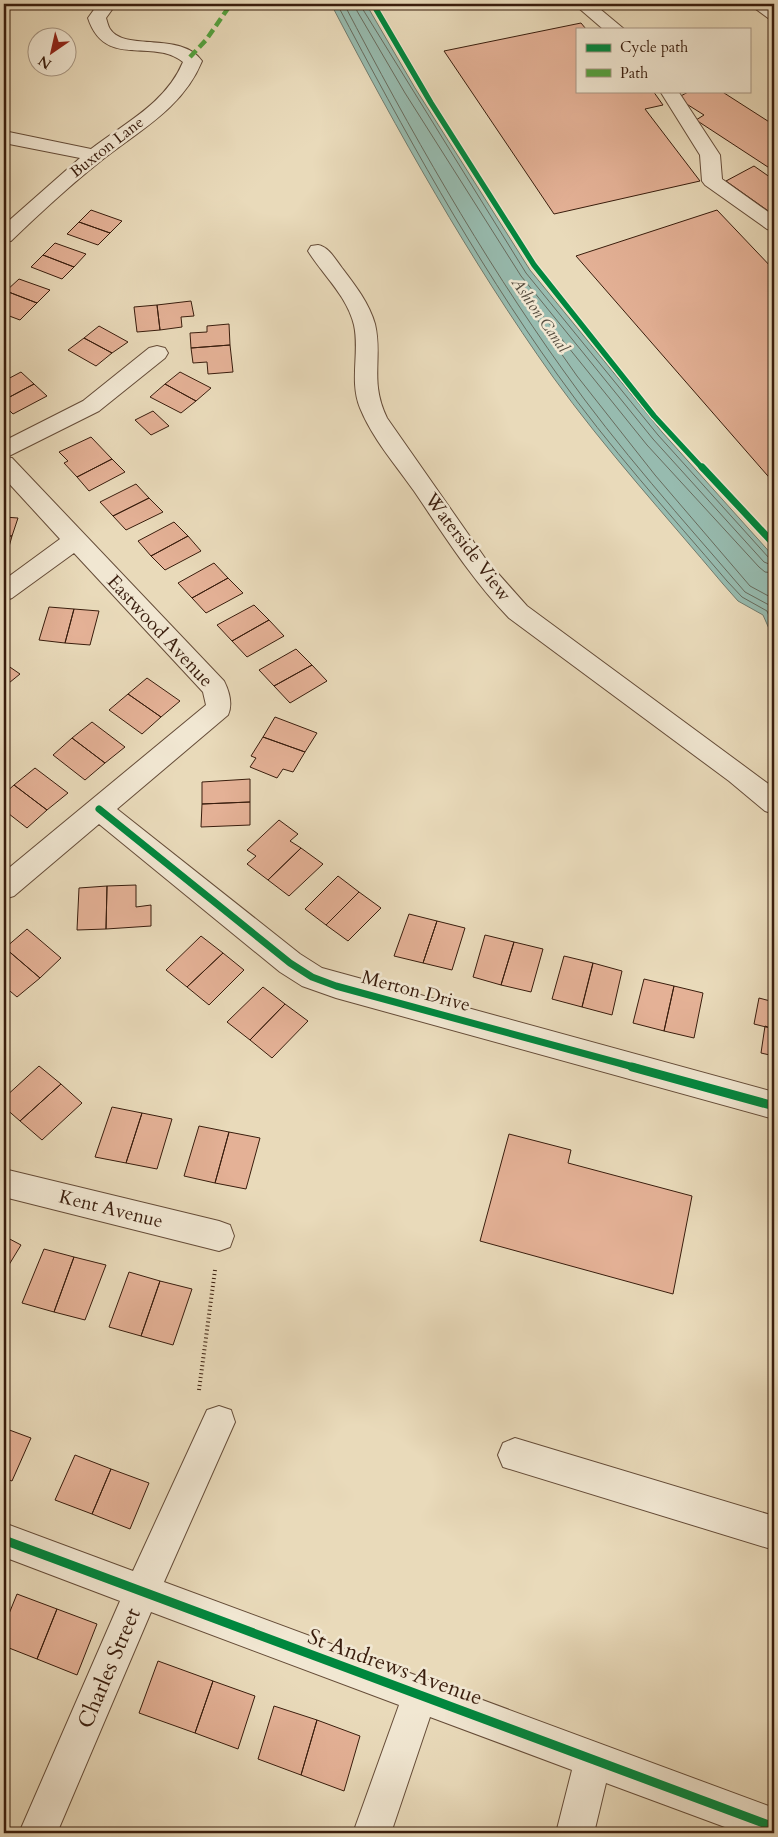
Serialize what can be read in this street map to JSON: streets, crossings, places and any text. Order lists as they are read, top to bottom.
{
  "streets": {
    "street": [
      "Buxton Lane",
      "Waterside View",
      "Eastwood Avenue",
      "Merton Drive",
      "Kent Avenue",
      "St Andrews Avenue",
      "Charles Street"
    ]
  },
  "crossings": [
    ["Eastwood Avenue", "Merton Drive"],
    ["St Andrews Avenue", "Charles Street"]
  ],
  "water": ["Ashton Canal"],
  "legend": ["Cycle path", "Path"],
  "north": "bottom left"
}
